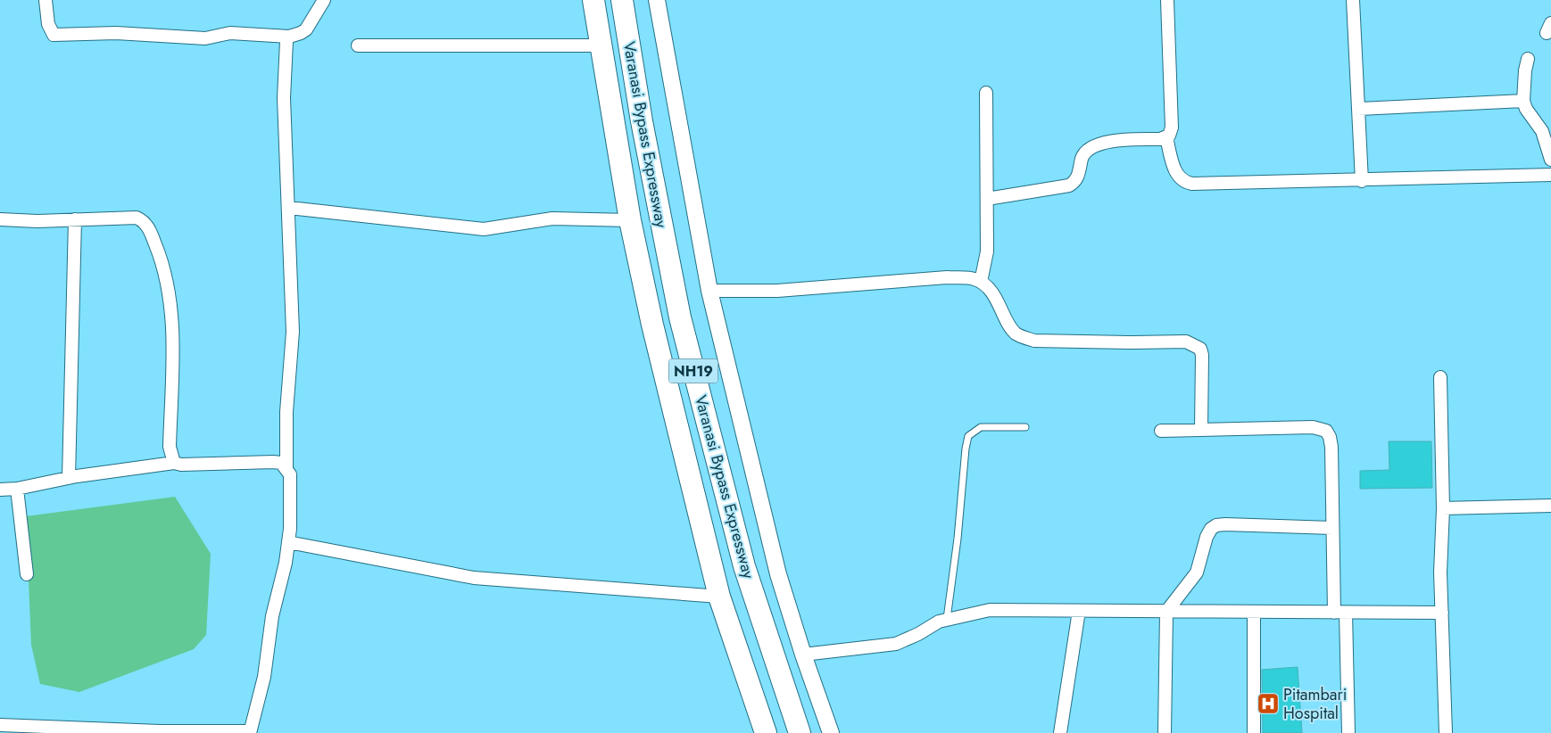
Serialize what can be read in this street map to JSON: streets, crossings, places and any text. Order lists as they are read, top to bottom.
{
  "streets": {
    "highway": ["Varanasi Bypass Expressway", "NH19"]
  },
  "places": {
    "hospital": ["Pitambari Hospital"]
  }
}
